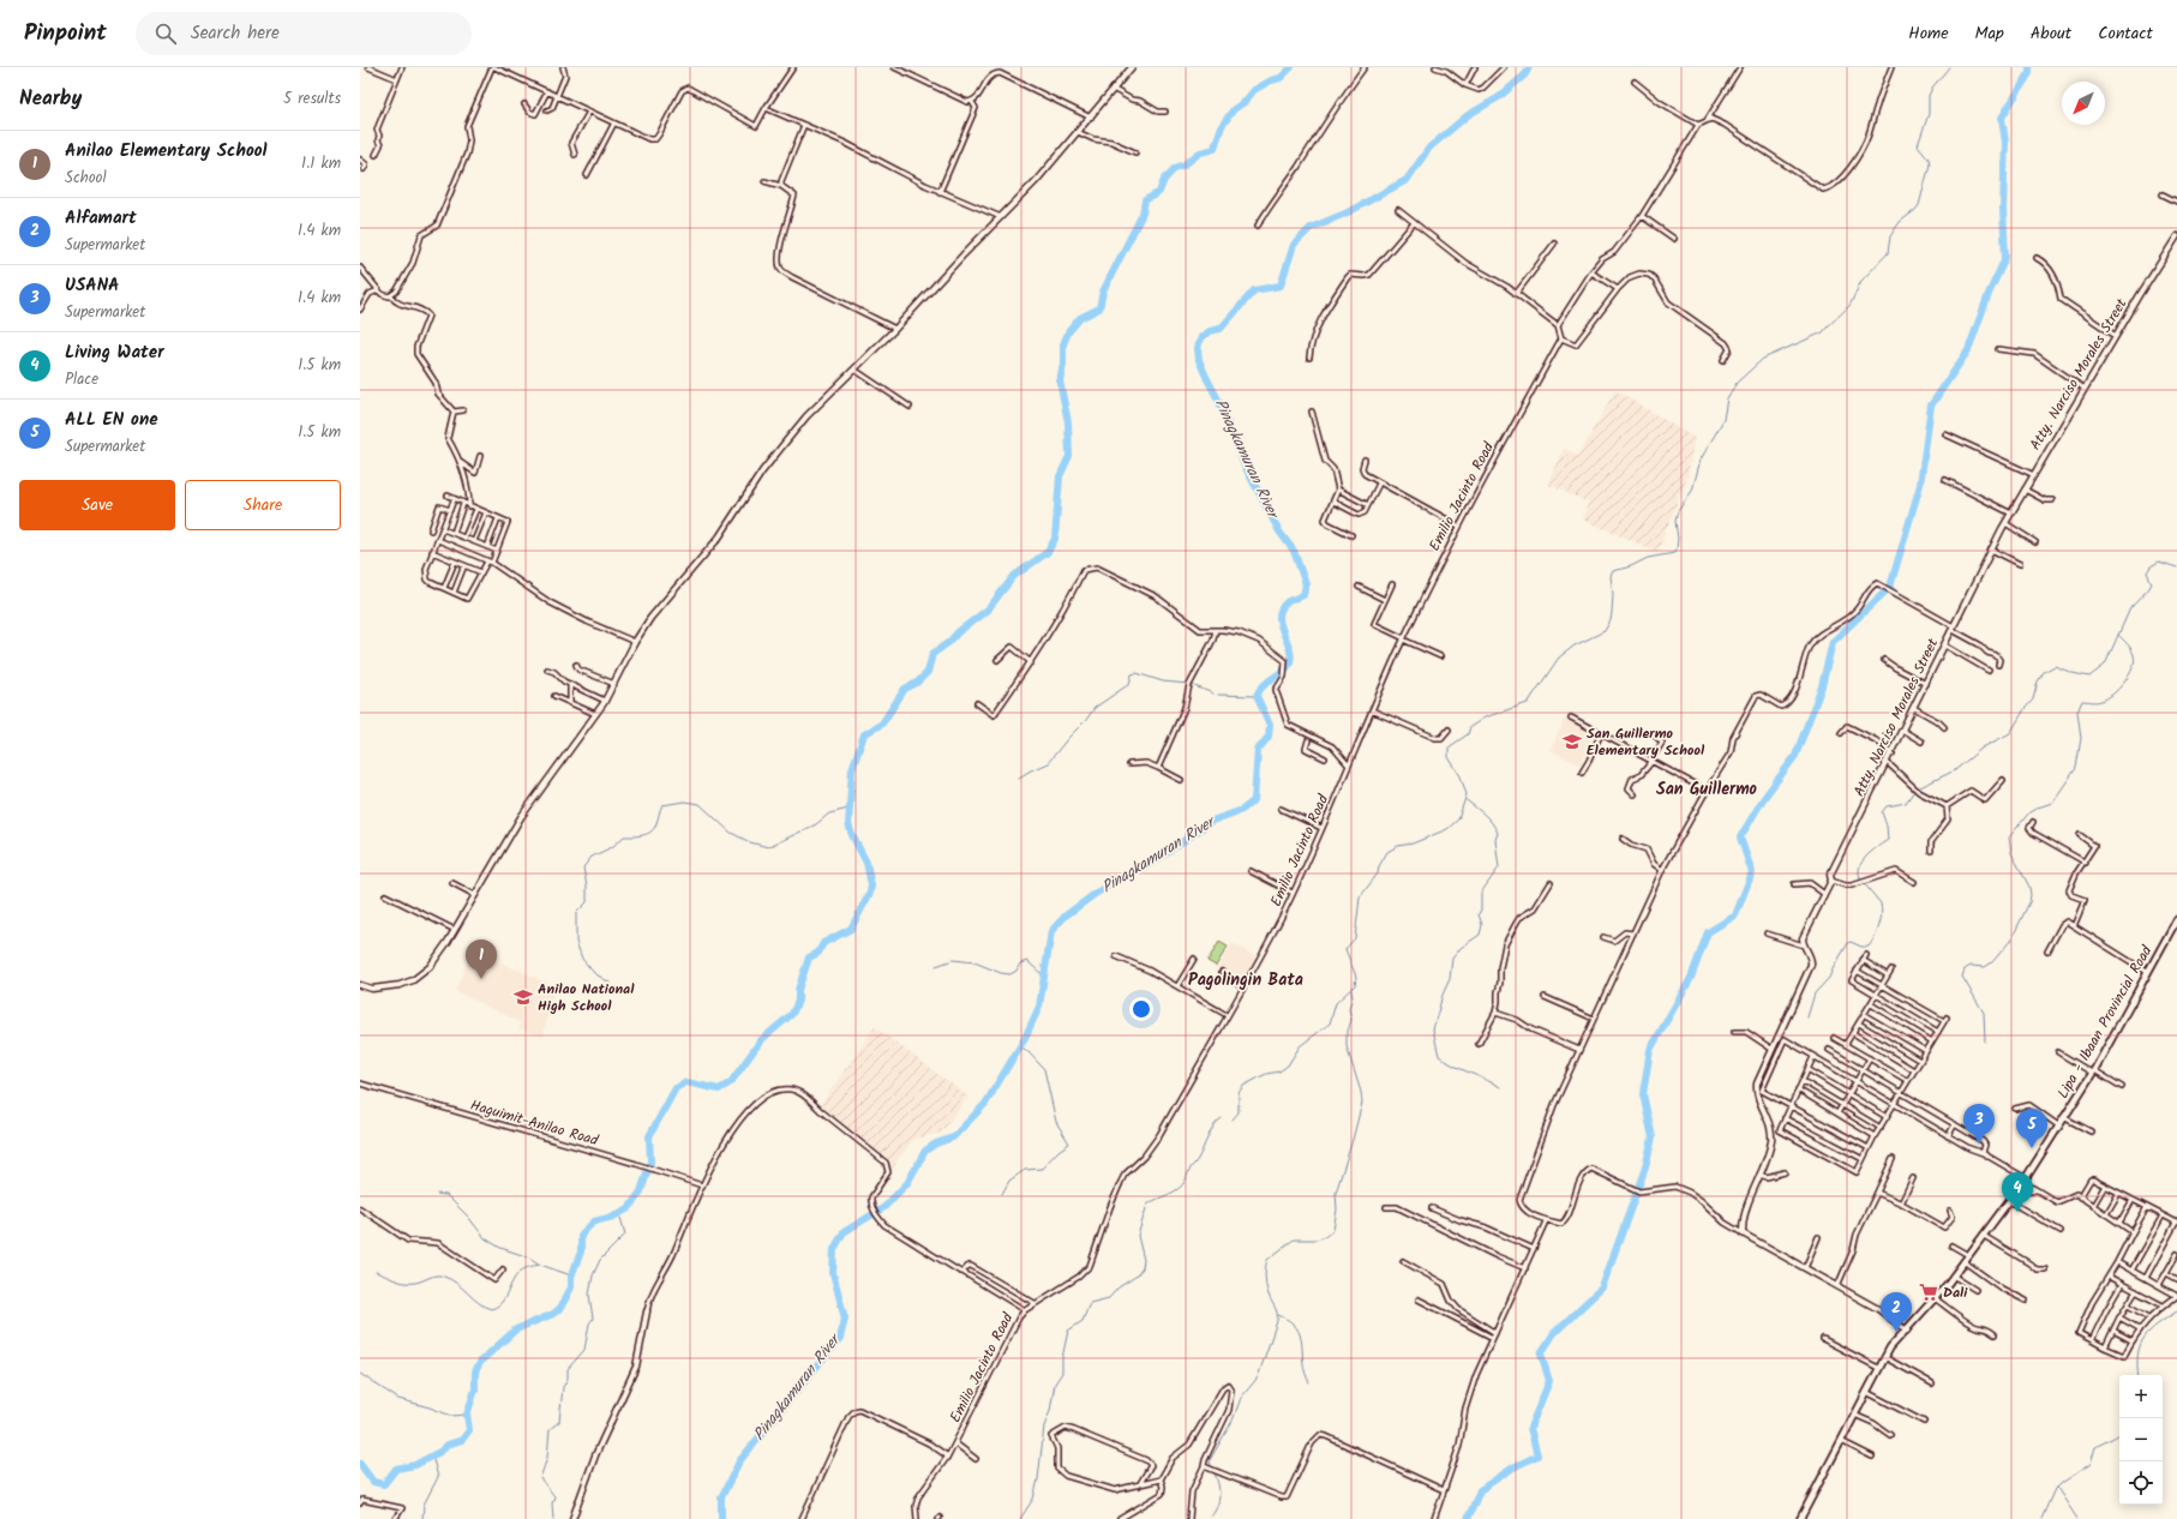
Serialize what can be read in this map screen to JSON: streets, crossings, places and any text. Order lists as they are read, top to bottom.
{
  "streets": {
    "main road": ["Lipa - Ibaan Provincial Road"],
    "street": ["Atty. Narciso Morales Street", "Emilio Jacinto Road", "Haguimit-Anilao Road"]
  },
  "districts": ["San Guillermo", "Pagolingin Bata"],
  "water": ["Pinagkamuran River"],
  "places": {
    "school or university": ["San Guillermo Elementary School", "Anilao National High School"],
    "supermarket": ["Dali"]
  },
  "north": "bottom left",
  "page": {
    "header": "Pinpoint",
    "search": "Search here",
    "nav": [
      "Home",
      "Map",
      "About",
      "Contact"
    ],
    "heading": ["Nearby", "5 results"],
    "list": [
      {
        "mark": "1",
        "name": "Anilao Elementary School",
        "note": "School",
        "value": "1.1 km"
      },
      {
        "mark": "2",
        "name": "Alfamart",
        "note": "Supermarket",
        "value": "1.4 km"
      },
      {
        "mark": "3",
        "name": "USANA",
        "note": "Supermarket",
        "value": "1.4 km"
      },
      {
        "mark": "4",
        "name": "Living Water",
        "note": "Place",
        "value": "1.5 km"
      },
      {
        "mark": "5",
        "name": "ALL EN one",
        "note": "Supermarket",
        "value": "1.5 km"
      }
    ],
    "buttons": ["Save", "Share"],
    "pins": [
      "1",
      "3",
      "5",
      "4",
      "2"
    ],
    "map_buttons": ["+", "−"]
  }
}
